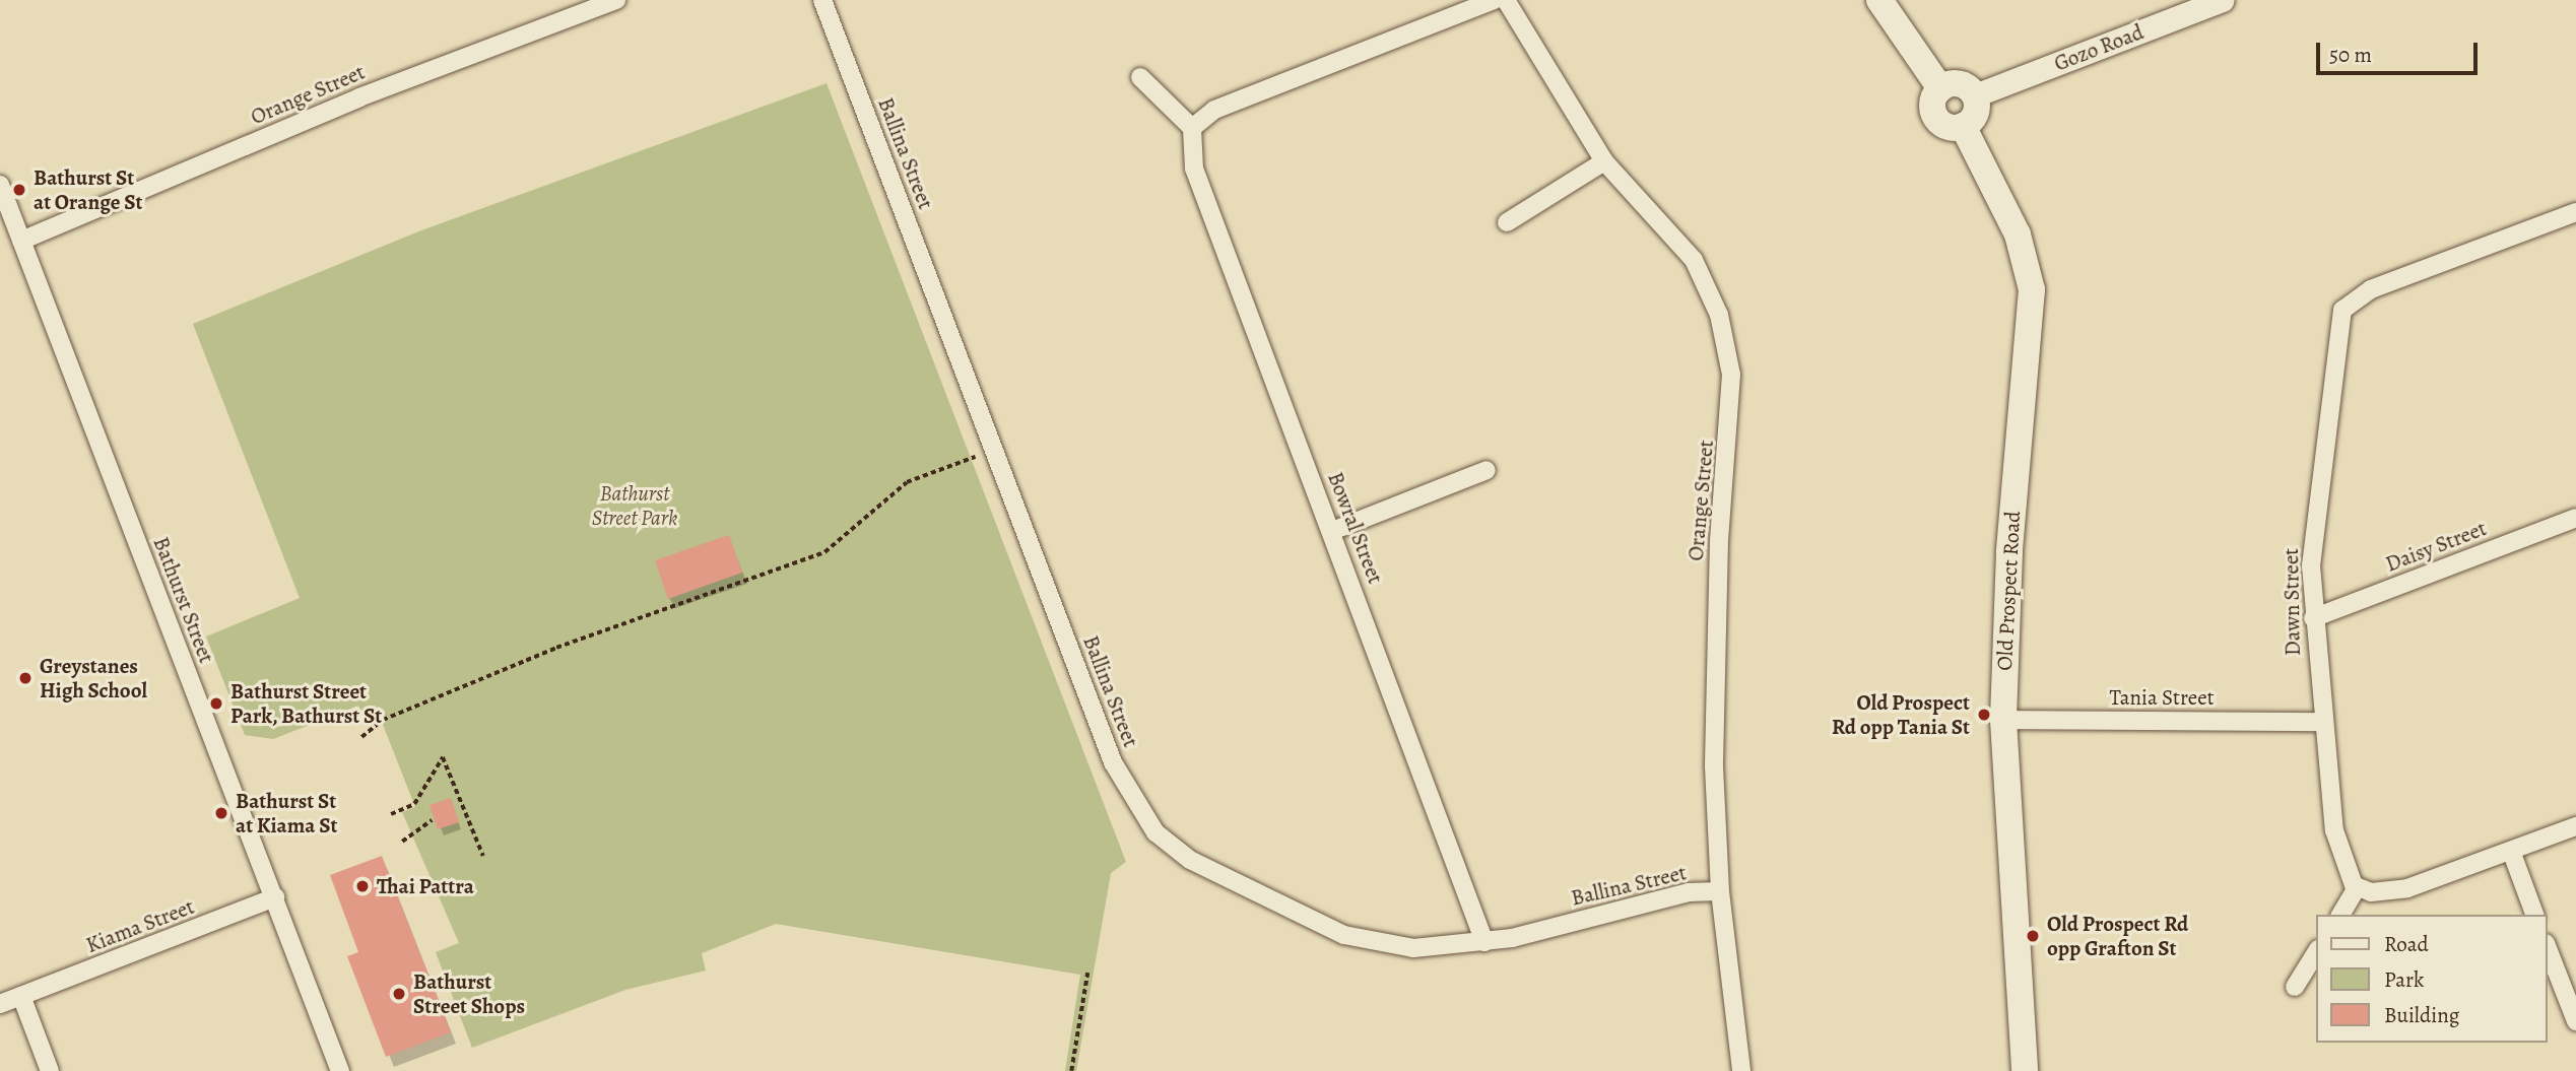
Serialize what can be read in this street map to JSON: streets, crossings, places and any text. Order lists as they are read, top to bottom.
{
  "streets": {
    "main road": ["Old Prospect Road"],
    "street": [
      "Gozo Road",
      "Orange Street",
      "Ballina Street",
      "Bowral Street",
      "Daisy Street",
      "Bathurst Street",
      "Dawn Street",
      "Tania Street",
      "Kiama Street"
    ]
  },
  "crossings": [
    ["Gozo Road", "Old Prospect Road"],
    ["Orange Street", "Ballina Street"],
    ["Orange Street", "Bathurst Street"],
    ["Ballina Street", "Bowral Street"],
    ["Daisy Street", "Dawn Street"],
    ["Old Prospect Road", "Tania Street"],
    ["Bathurst Street", "Kiama Street"],
    ["Dawn Street", "Tania Street"]
  ],
  "parks": ["Bathurst Street Park"],
  "places": [
    "Bathurst St at Orange St",
    "Greystanes High School",
    "Bathurst Street Park, Bathurst St",
    "Old Prospect Rd opp Tania St",
    "Bathurst St at Kiama St",
    "Thai Pattra",
    "Old Prospect Rd opp Grafton St",
    "Bathurst Street Shops"
  ],
  "legend": ["Road", "Park", "Building"],
  "scale_bar": "50 m"
}
